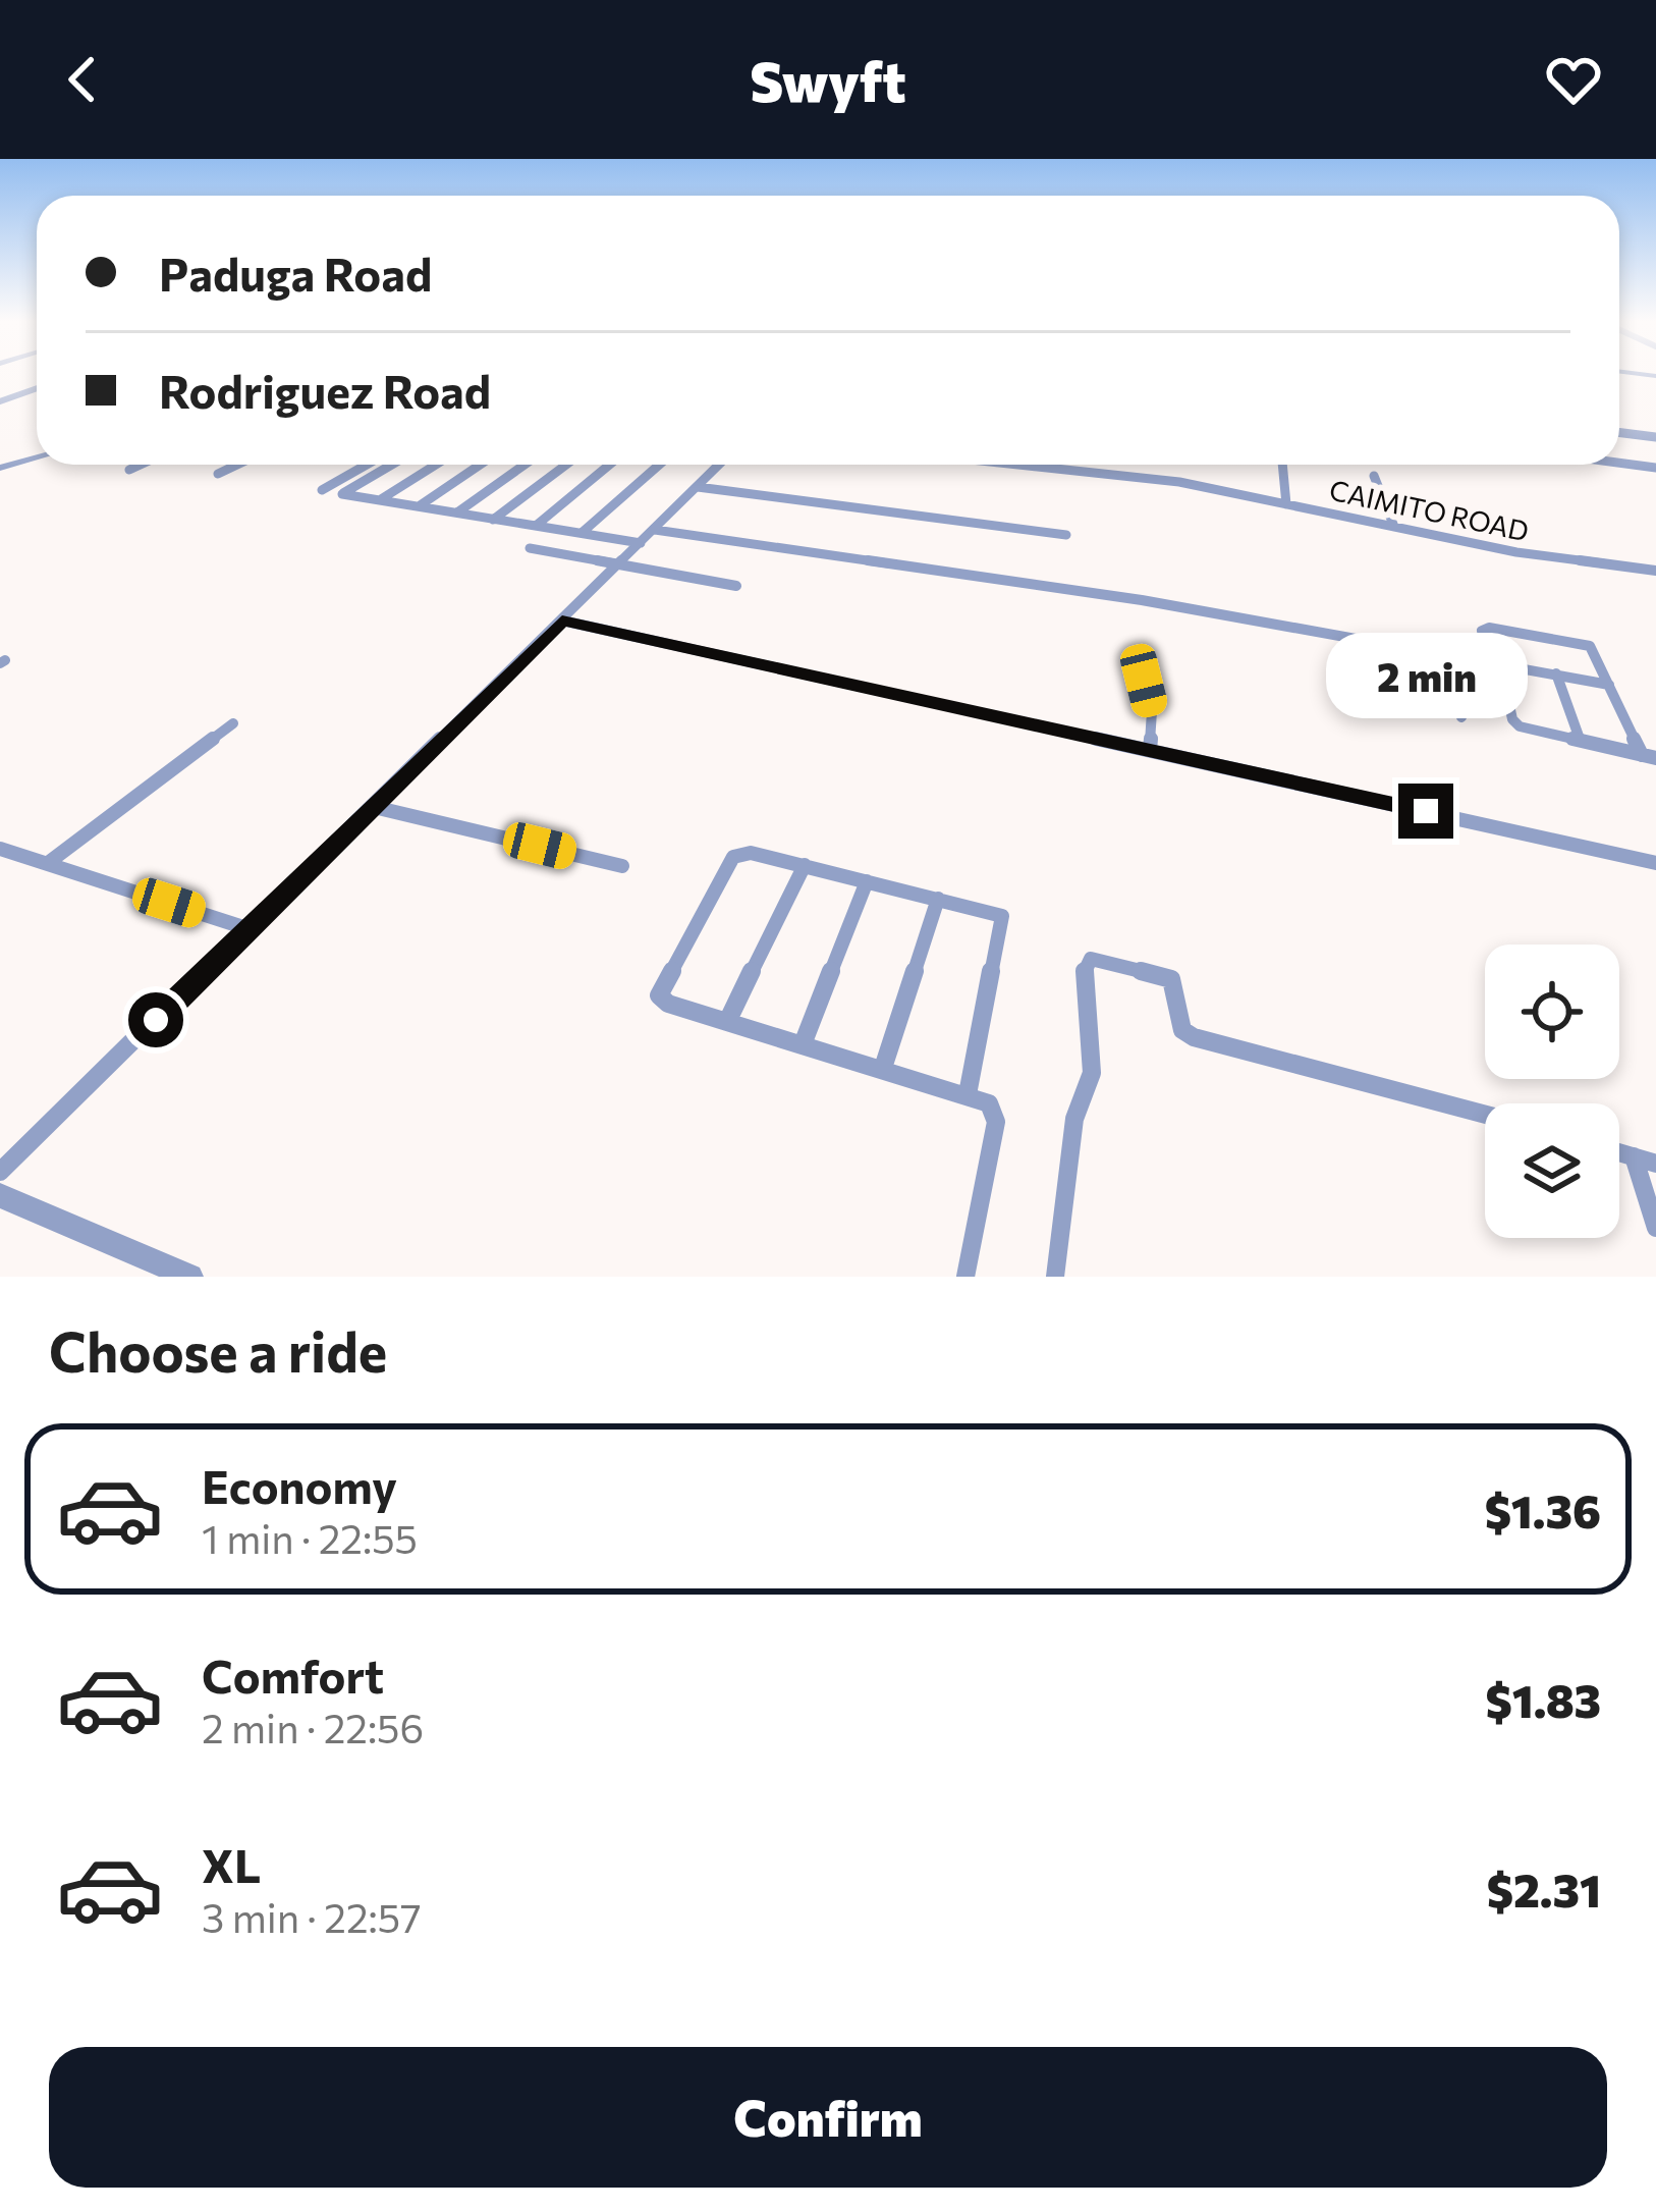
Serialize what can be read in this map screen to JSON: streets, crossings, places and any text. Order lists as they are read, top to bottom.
{
  "streets": {
    "street": ["CAIMITO ROAD"]
  },
  "page": {
    "header": "Swyft",
    "banner": ["Paduga Road", "Rodriguez Road"],
    "bubble": "2 min",
    "heading": "Choose a ride",
    "list": [
      {
        "name": "Economy",
        "note": "1 min · 22:55",
        "value": "$1.36"
      },
      {
        "name": "Comfort",
        "note": "2 min · 22:56",
        "value": "$1.83"
      },
      {
        "name": "XL",
        "note": "3 min · 22:57",
        "value": "$2.31"
      }
    ],
    "buttons": "Confirm"
  }
}
